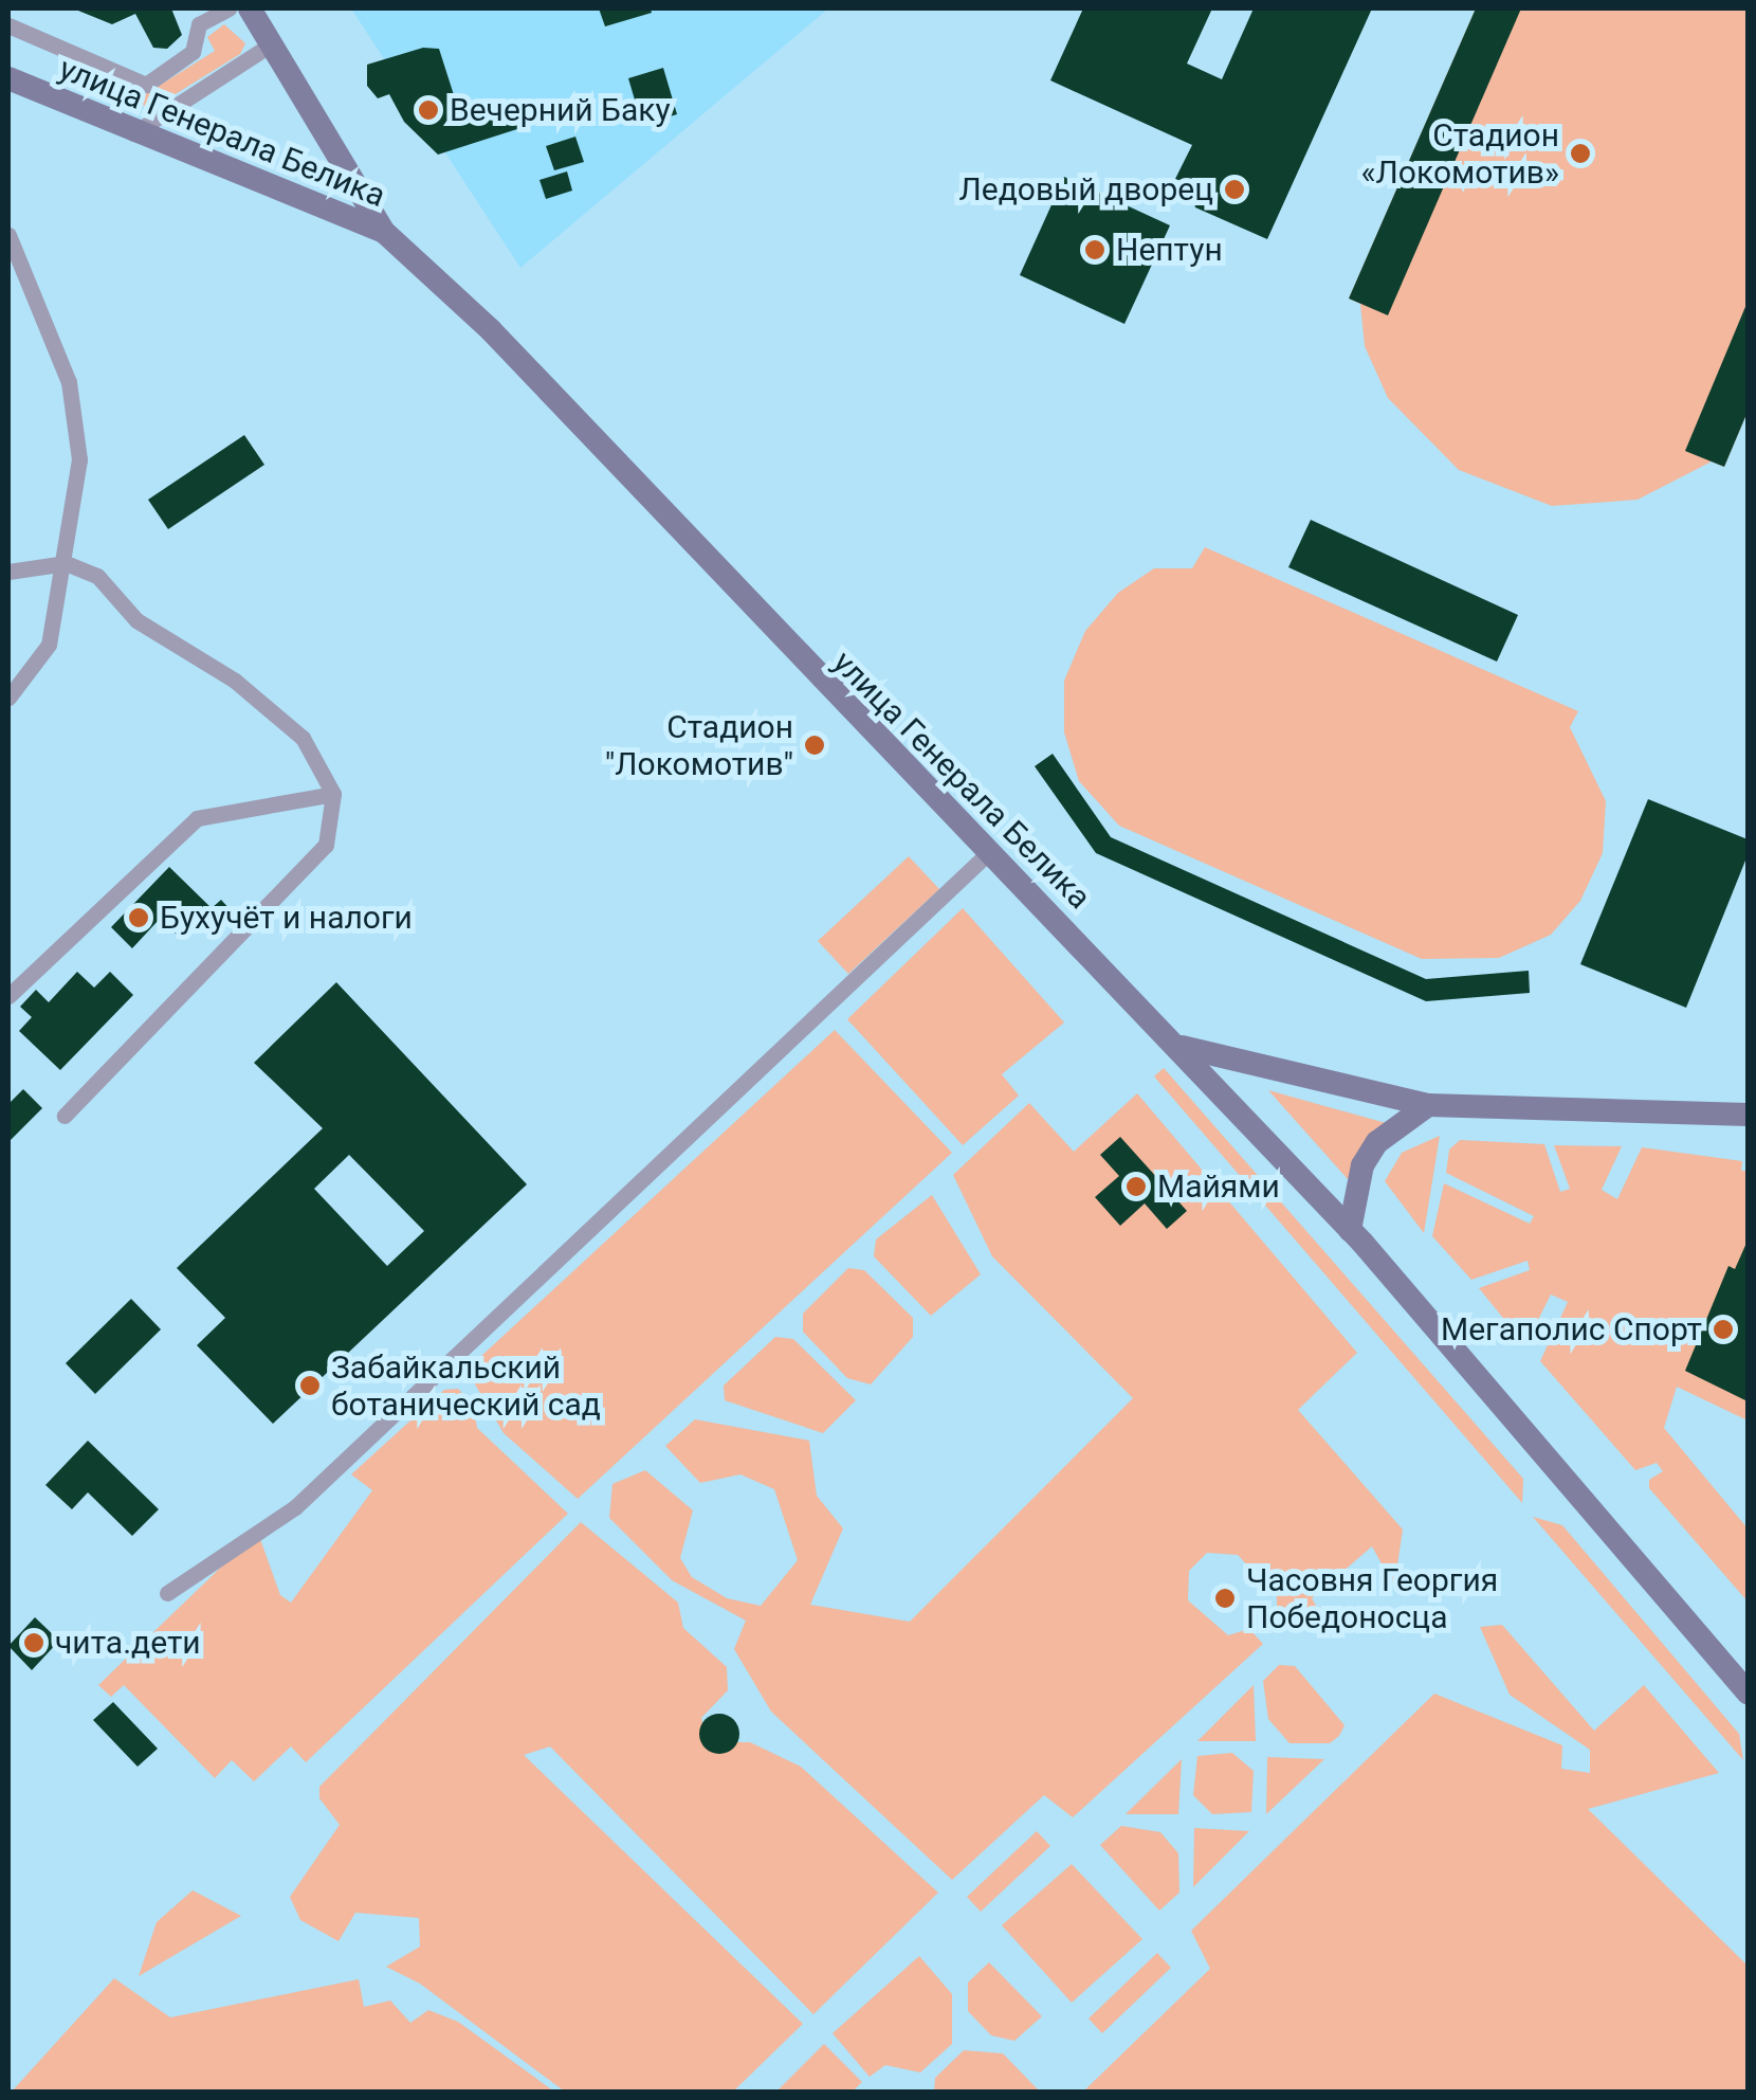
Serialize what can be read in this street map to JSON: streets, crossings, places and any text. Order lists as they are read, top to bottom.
{
  "streets": {
    "main road": ["улица Генерала Белика"]
  },
  "places": [
    "Вечерний Баку",
    "Стадион «Локомотив»",
    "Ледовый дворец",
    "Нептун",
    "Стадион \"Локомотив\"",
    "Бухучёт и налоги",
    "Майями",
    "Мегаполис Спорт",
    "Забайкальский ботанический сад",
    "Часовня Георгия Победоносца",
    "чита.дети"
  ]
}
